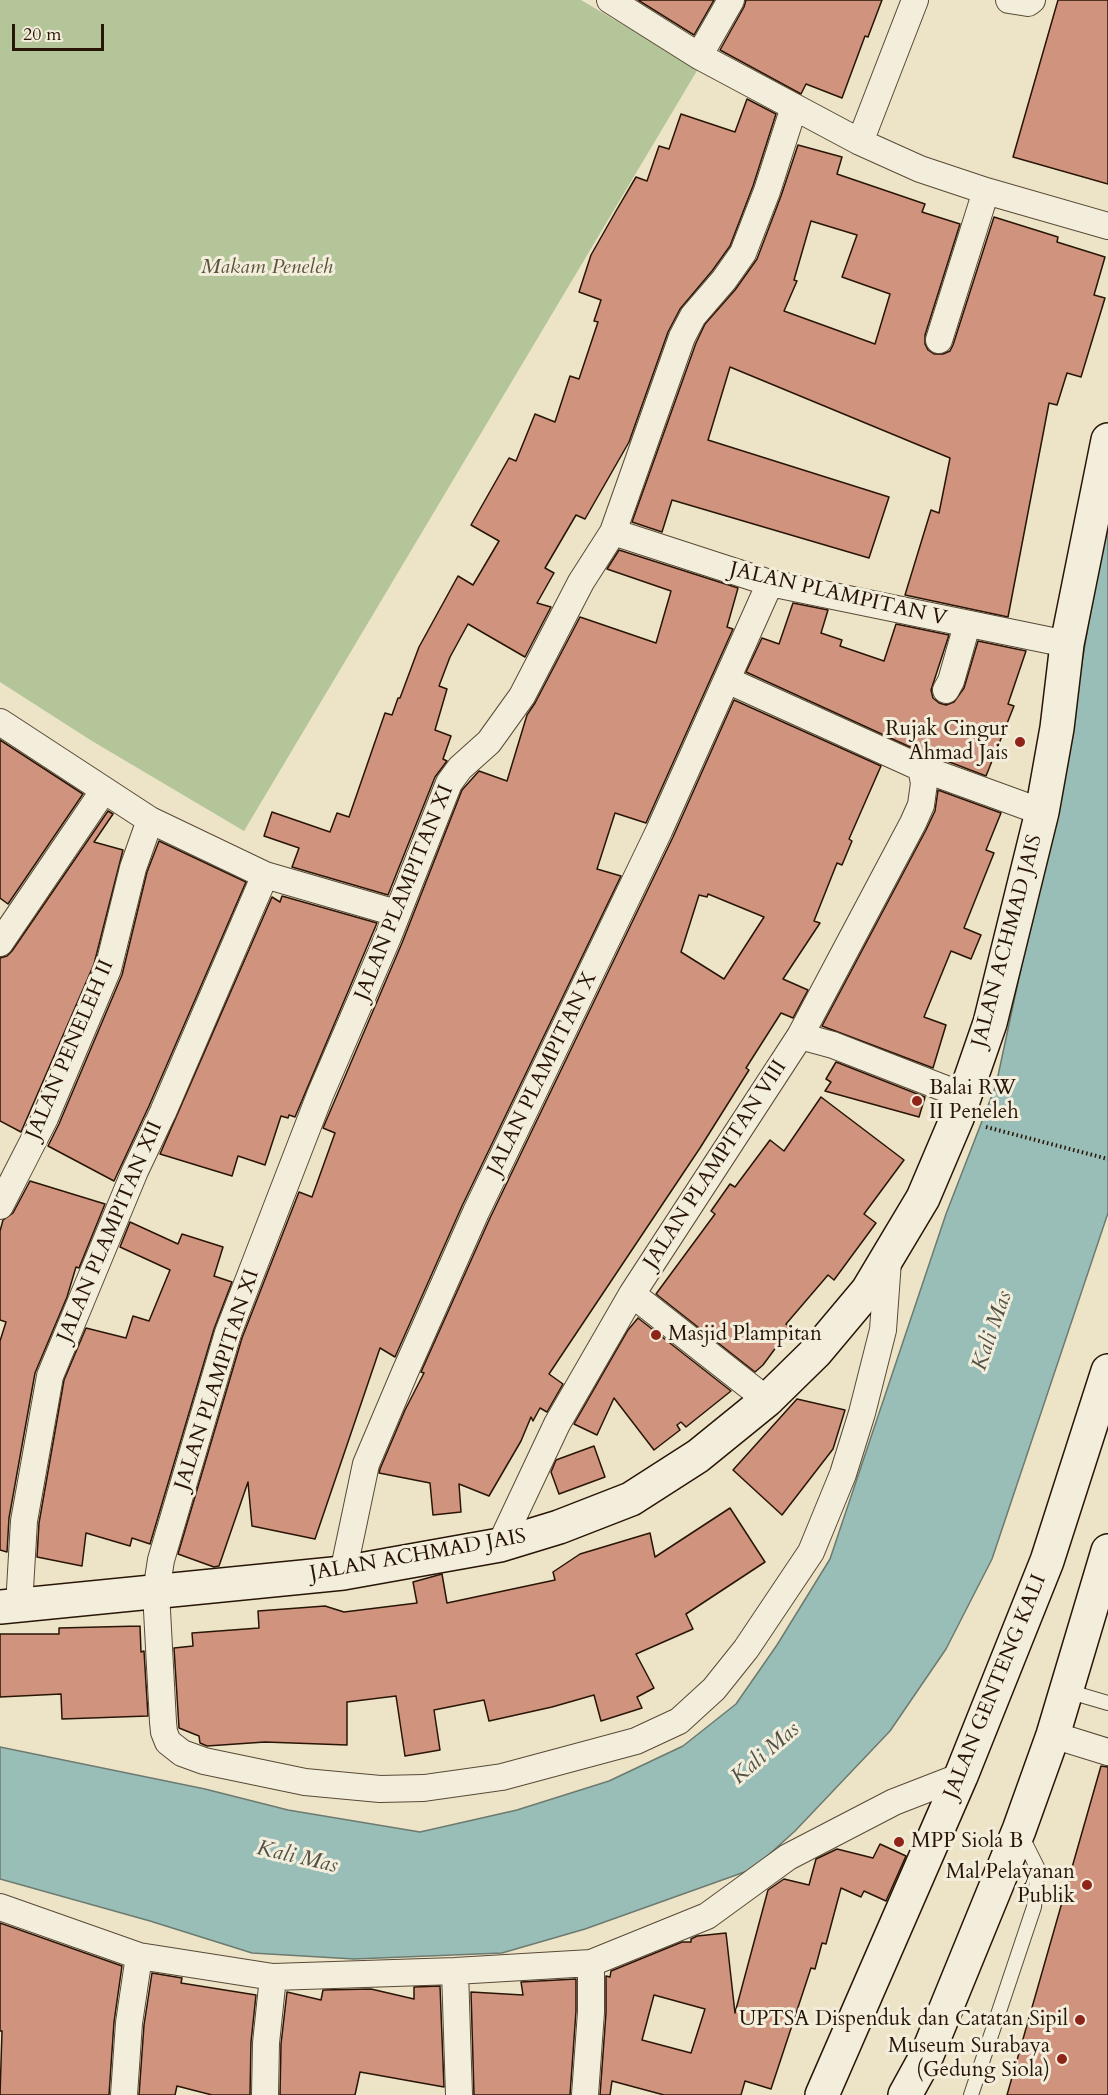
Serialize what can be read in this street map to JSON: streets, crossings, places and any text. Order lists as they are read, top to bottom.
{
  "streets": {
    "street": [
      "JALAN PLAMPITAN V",
      "JALAN PLAMPITAN XI",
      "JALAN ACHMAD JAIS",
      "JALAN PENELEH II",
      "JALAN PLAMPITAN X",
      "JALAN PLAMPITAN VIII",
      "JALAN PLAMPITAN XII",
      "JALAN GENTENG KALI"
    ]
  },
  "crossings": [
    ["JALAN PLAMPITAN V", "JALAN PLAMPITAN XI"],
    ["JALAN PLAMPITAN V", "JALAN ACHMAD JAIS"],
    ["JALAN PLAMPITAN V", "JALAN PLAMPITAN X"],
    ["JALAN PLAMPITAN XI", "JALAN ACHMAD JAIS"],
    ["JALAN ACHMAD JAIS", "JALAN PLAMPITAN X"],
    ["JALAN ACHMAD JAIS", "JALAN PLAMPITAN VIII"],
    ["JALAN ACHMAD JAIS", "JALAN PLAMPITAN XII"]
  ],
  "water": ["Kali Mas"],
  "parks": ["Makam Peneleh"],
  "places": [
    "Rujak Cingur Ahmad Jais",
    "Balai RW II Peneleh",
    "Masjid Plampitan",
    "MPP Siola B",
    "Mal Pelayanan Publik",
    "UPTSA Dispenduk dan Catatan Sipil",
    "Museum Surabaya (Gedung Siola)"
  ],
  "scale_bar": "20 m"
}
